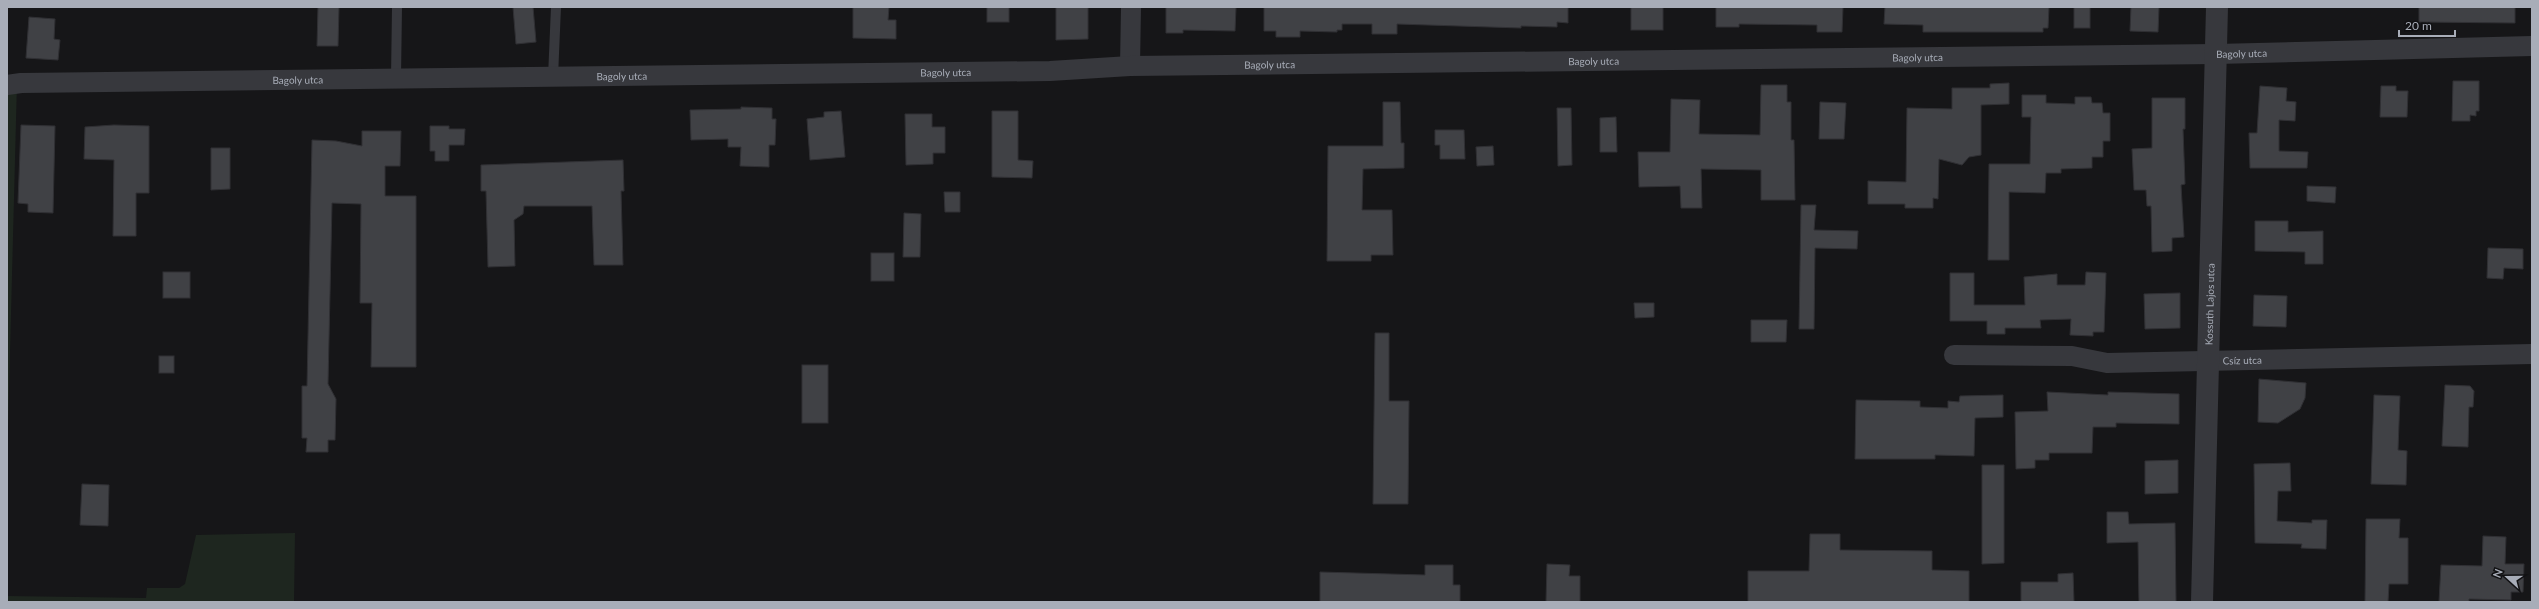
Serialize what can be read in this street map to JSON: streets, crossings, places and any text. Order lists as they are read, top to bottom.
{
  "streets": {
    "street": ["Bagoly utca", "Kossuth Lajos utca", "Csíz utca"]
  },
  "crossings": [
    ["Bagoly utca", "Kossuth Lajos utca"],
    ["Kossuth Lajos utca", "Csíz utca"]
  ],
  "scale_bar": "20 m",
  "north": "left"
}
